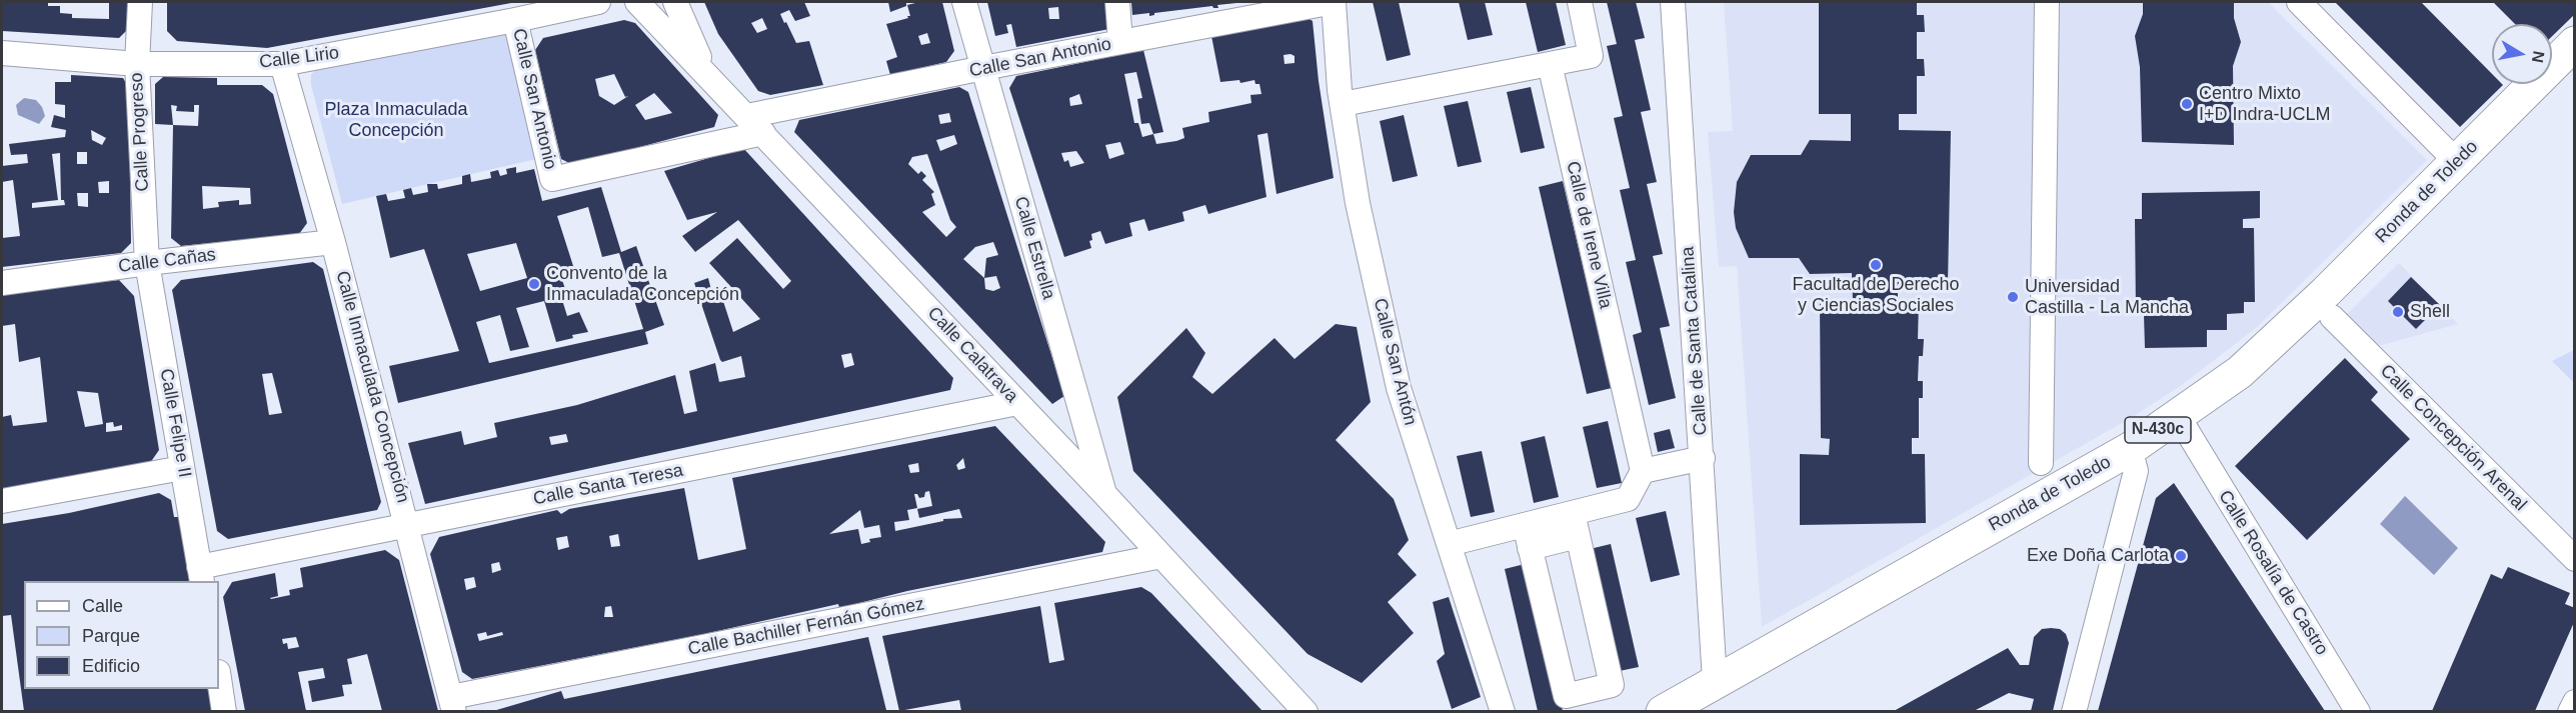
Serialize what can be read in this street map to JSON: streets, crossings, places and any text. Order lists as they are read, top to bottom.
{
  "streets": {
    "highway": ["Ronda de Toledo", "N-430c"],
    "street": [
      "Calle Lirio",
      "Calle San Antonio",
      "Calle Progreso",
      "Calle de Irene Villa",
      "Calle Estrella",
      "Calle Cañas",
      "Calle de Santa Catalina",
      "Calle Calatrava",
      "Calle San Antón",
      "Calle Inmaculada Concepción",
      "Calle Felipe II",
      "Calle Concepción Arenal",
      "Calle Santa Teresa",
      "Calle Rosalía de Castro",
      "Calle Bachiller Fernán Gómez"
    ]
  },
  "crossings": [
    ["Calle Lirio", "Calle San Antonio"],
    ["Calle Lirio", "Calle Progreso"],
    ["Calle Lirio", "Calle Inmaculada Concepción"],
    ["Calle San Antonio", "Calle Estrella"],
    ["Calle San Antonio", "Calle Calatrava"],
    ["Calle San Antonio", "Calle San Antón"],
    ["Calle Progreso", "Calle Cañas"],
    ["Calle Progreso", "Calle Felipe II"],
    ["Ronda de Toledo", "Calle de Santa Catalina"],
    ["Ronda de Toledo", "Calle Concepción Arenal"],
    ["Ronda de Toledo", "Calle Rosalía de Castro"],
    ["Calle Estrella", "Calle Calatrava"],
    ["Calle Cañas", "Calle Inmaculada Concepción"],
    ["Calle Cañas", "Calle Felipe II"],
    ["Calle Calatrava", "Calle Santa Teresa"],
    ["Calle Calatrava", "Calle Bachiller Fernán Gómez"],
    ["Calle Inmaculada Concepción", "Calle Santa Teresa"],
    ["Calle Inmaculada Concepción", "Calle Bachiller Fernán Gómez"],
    ["Calle Felipe II", "Calle Santa Teresa"]
  ],
  "parks": ["Plaza Inmaculada Concepción"],
  "places": [
    "Centro Mixto I+D Indra-UCLM",
    "Facultad de Derecho y Ciencias Sociales",
    "Convento de la Inmaculada Concepción",
    "Universidad Castilla - La Mancha",
    "Shell",
    "Exe Doña Carlota"
  ],
  "legend": ["Calle", "Parque", "Edificio"],
  "north": "right"
}
